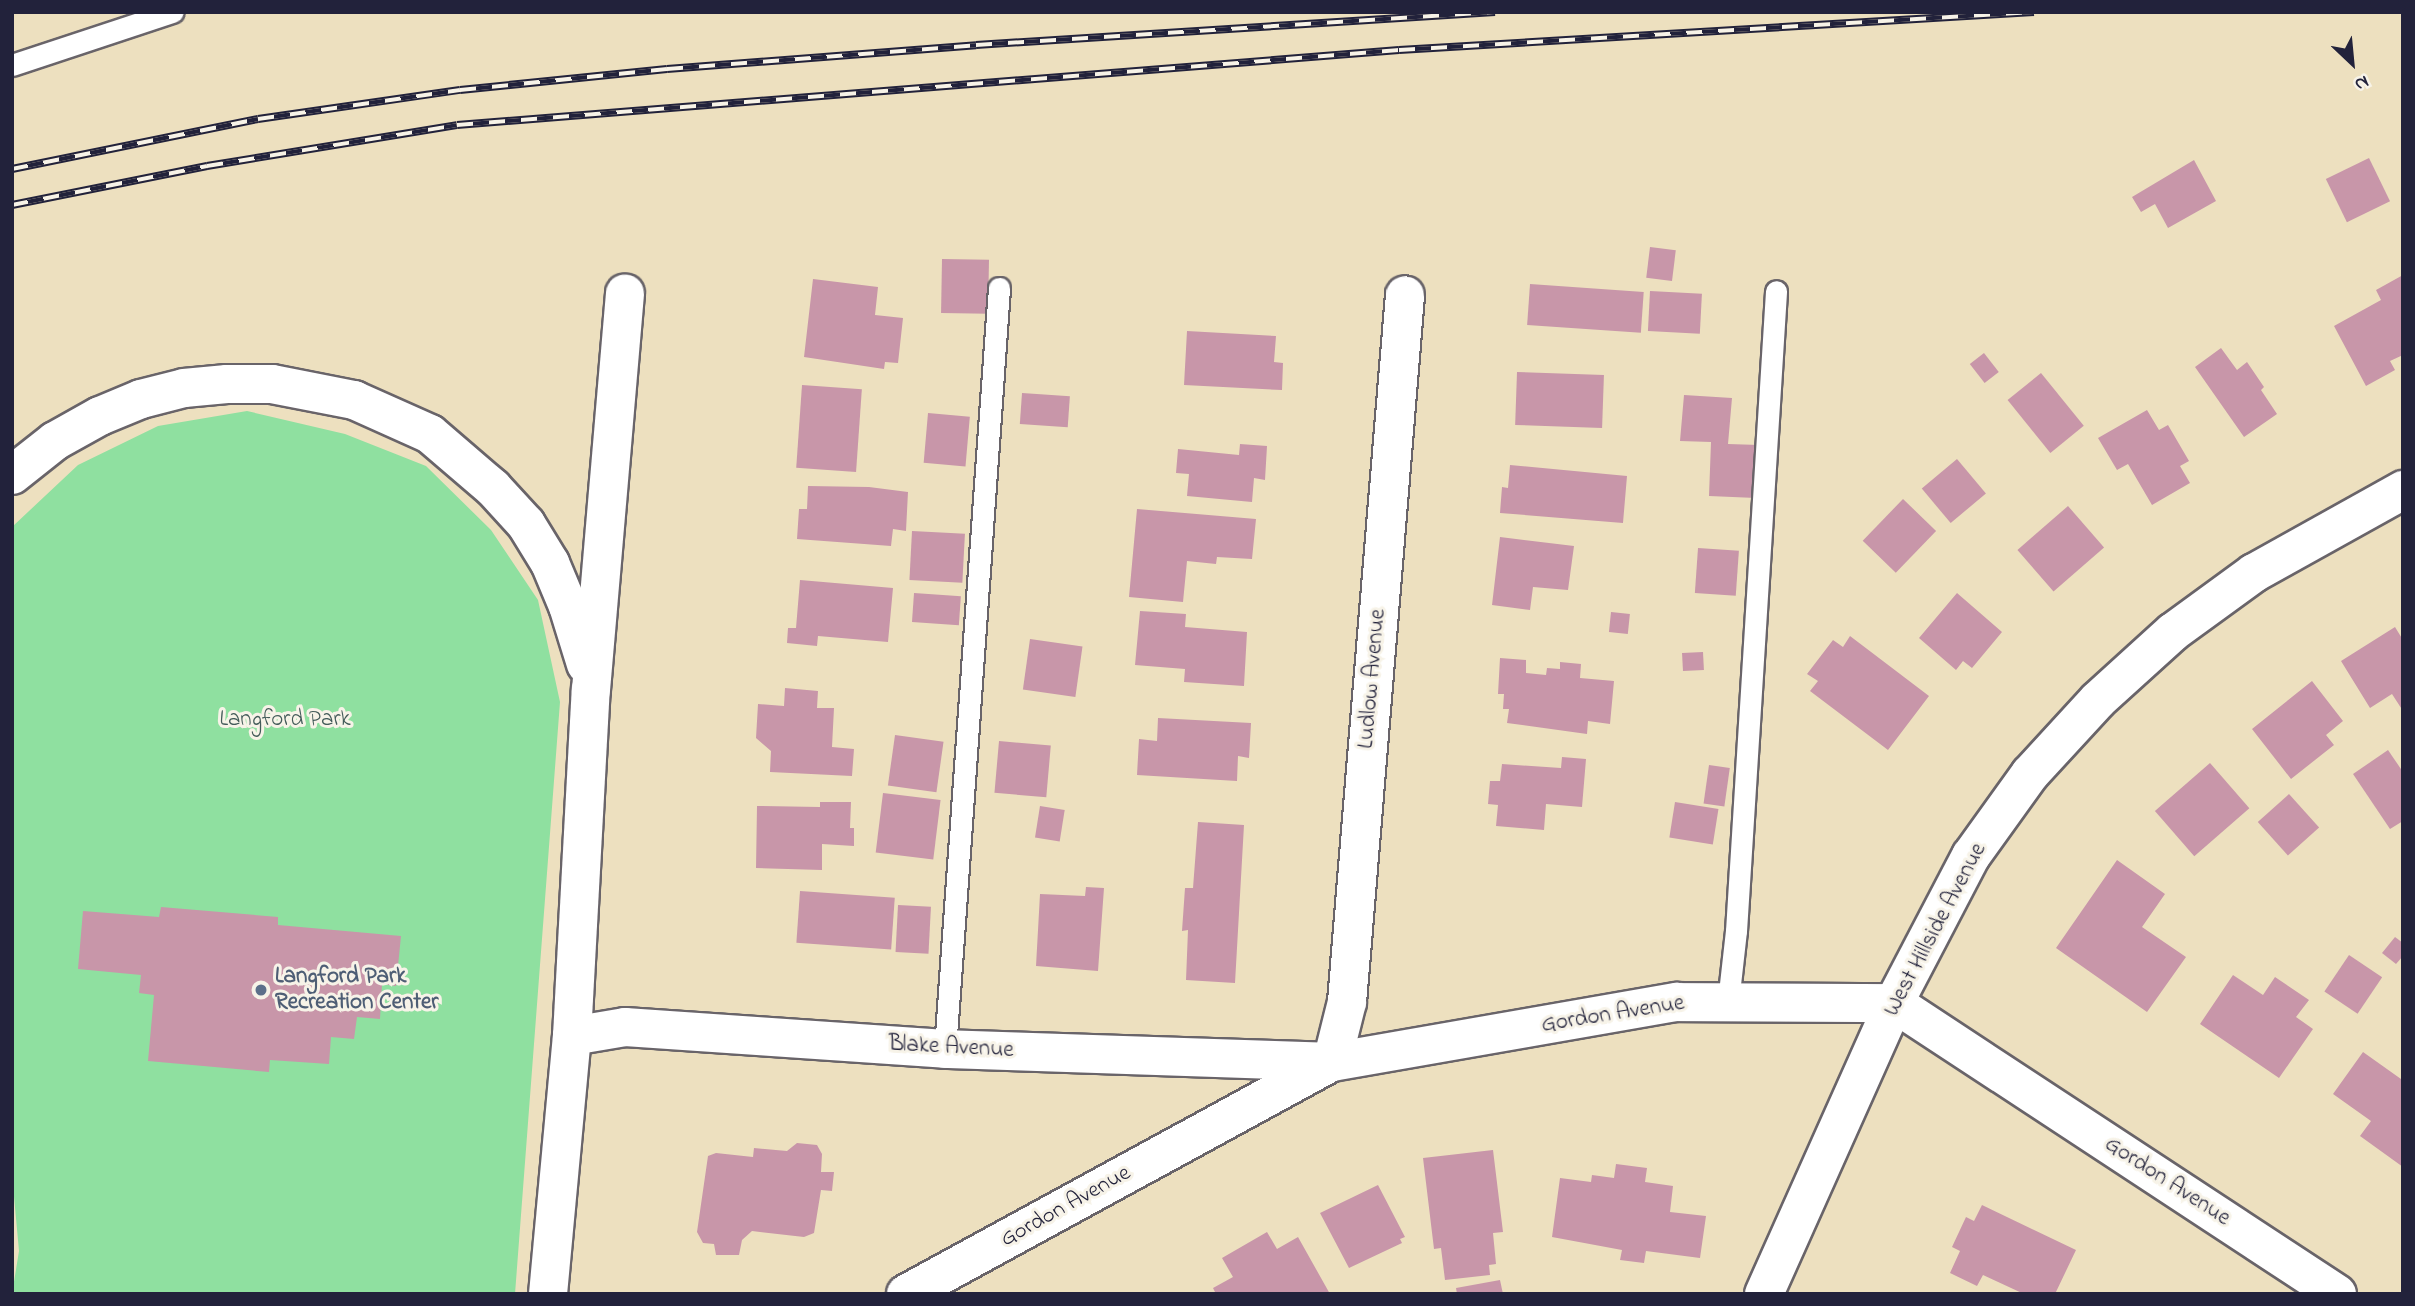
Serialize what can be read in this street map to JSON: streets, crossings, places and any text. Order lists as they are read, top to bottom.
{
  "streets": {
    "street": [
      "Ludlow Avenue",
      "West Hillside Avenue",
      "Gordon Avenue",
      "Blake Avenue"
    ]
  },
  "crossings": [
    ["Ludlow Avenue", "Gordon Avenue"],
    ["Ludlow Avenue", "Blake Avenue"],
    ["West Hillside Avenue", "Gordon Avenue"],
    ["Gordon Avenue", "Blake Avenue"]
  ],
  "parks": ["Langford Park"],
  "places": ["Langford Park Recreation Center"],
  "north": "bottom right"
}
